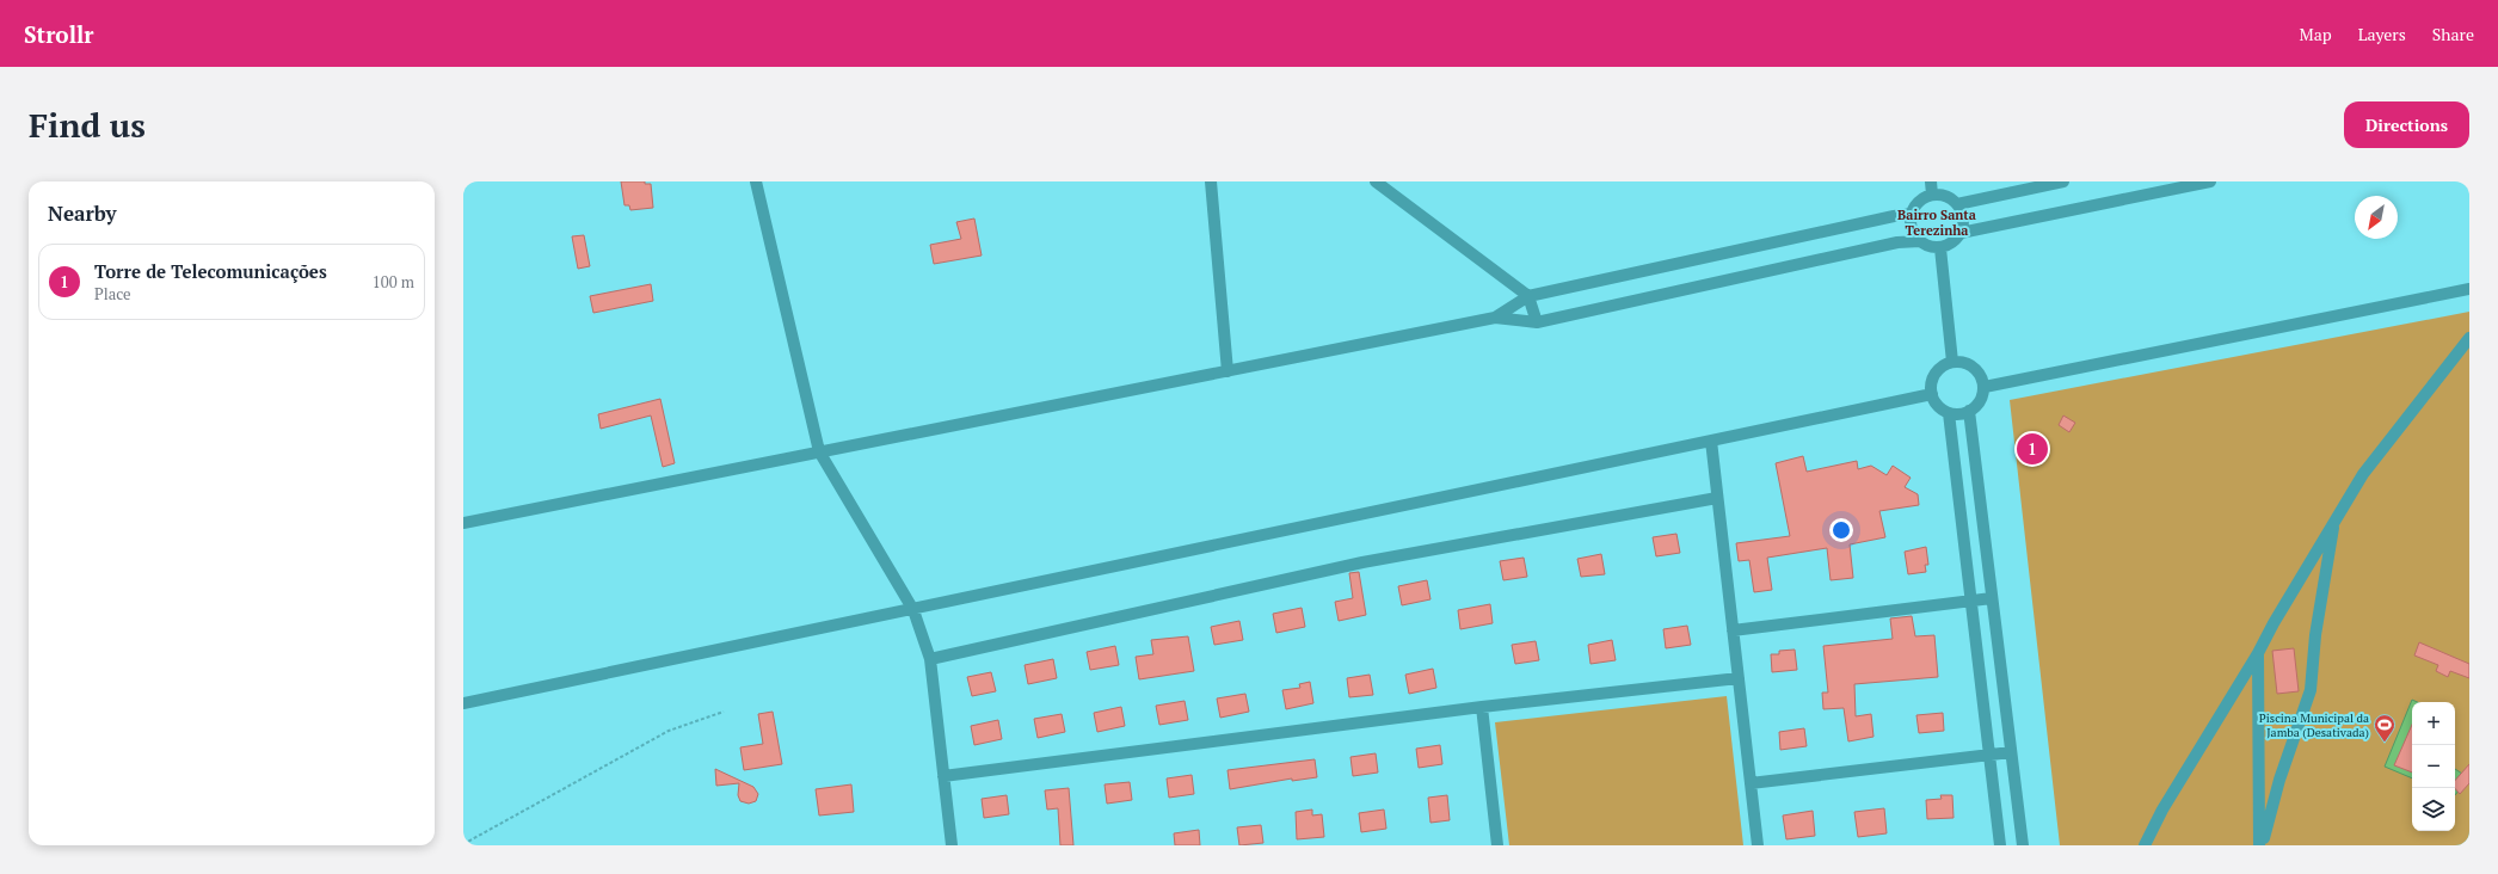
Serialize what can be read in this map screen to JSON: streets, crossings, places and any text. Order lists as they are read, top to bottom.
{
  "districts": ["Bairro Santa Terezinha"],
  "places": {
    "sports": ["Piscina Municipal da Jamba (Desativada)"]
  },
  "north": "bottom left",
  "page": {
    "header": "Strollr",
    "nav": ["Map", "Layers", "Share"],
    "buttons": "Directions",
    "title": "Find us",
    "heading": "Nearby",
    "list": [
      {
        "mark": "1",
        "name": "Torre de Telecomunicações",
        "note": "Place",
        "value": "100 m"
      }
    ],
    "pins": "1",
    "map_buttons": ["+", "−"]
  }
}
